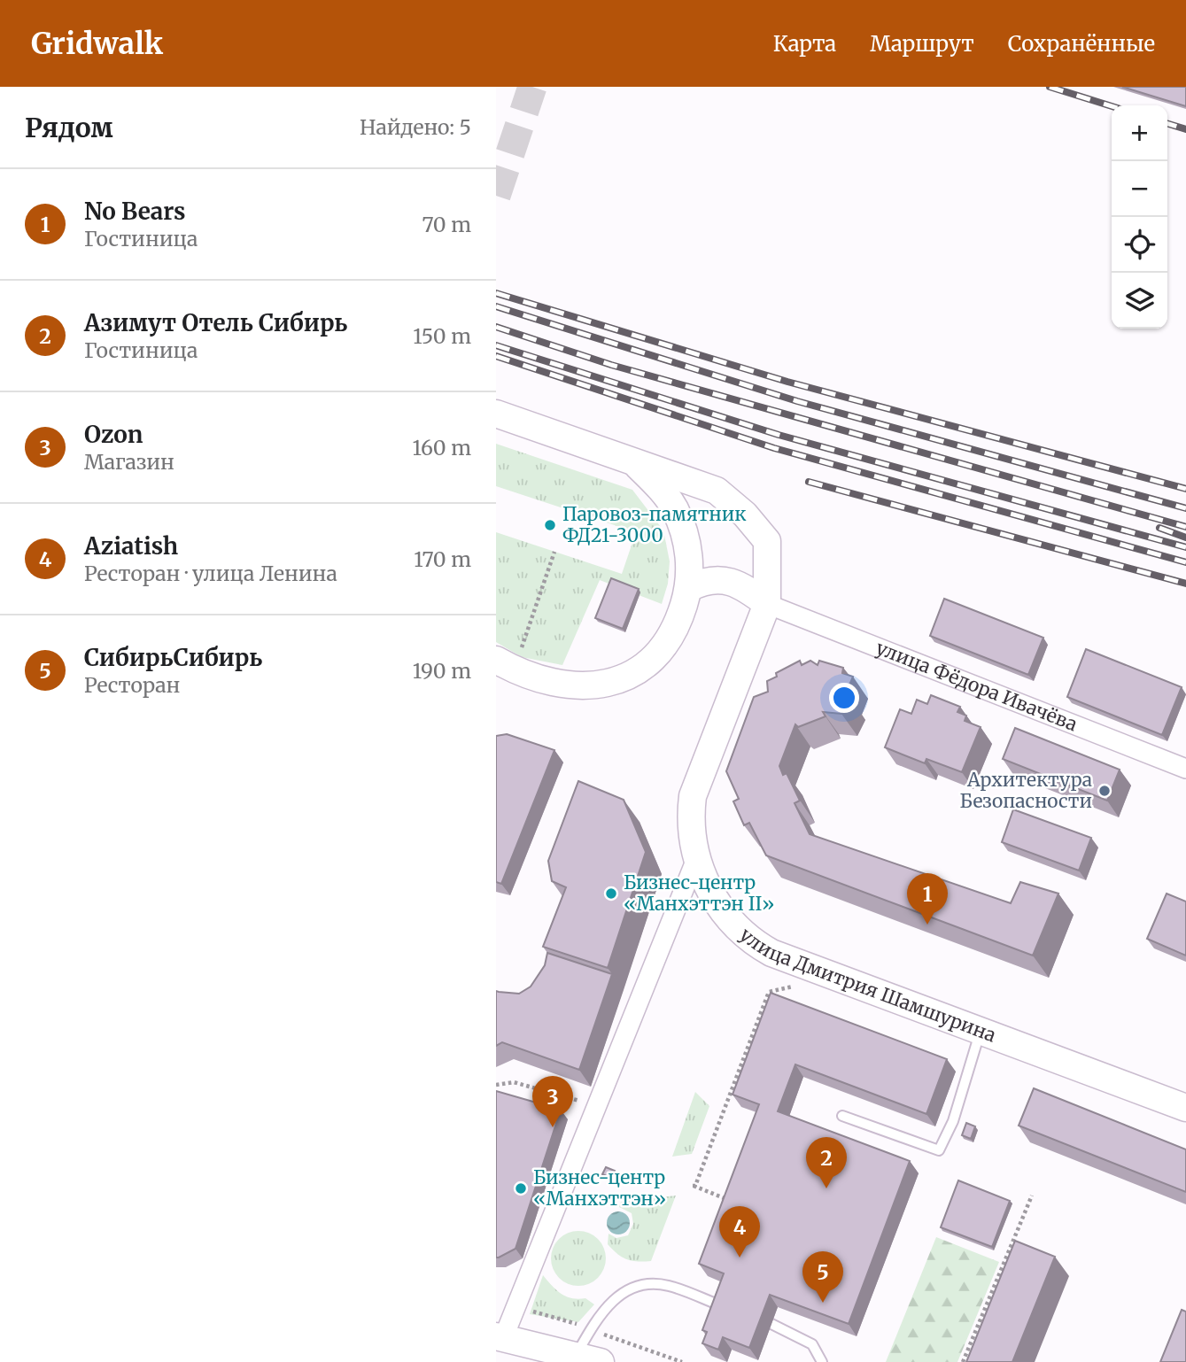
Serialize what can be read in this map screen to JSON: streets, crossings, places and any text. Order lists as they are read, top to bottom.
{
  "streets": {
    "street": ["улица Фёдора Ивачёва", "улица Дмитрия Шамшурина"]
  },
  "crossings": [
    ["улица Фёдора Ивачёва", "улица Дмитрия Шамшурина"]
  ],
  "places": [
    "Паровоз-памятник ФД21-3000",
    "Архитектура Безопасности",
    "Бизнес-центр «Манхэттэн II»",
    "Бизнес-центр «Манхэттэн»"
  ],
  "page": {
    "header": "Gridwalk",
    "nav": ["Карта", "Маршрут", "Сохранённые"],
    "heading": ["Рядом", "Найдено: 5"],
    "map_buttons": ["+", "−"],
    "list": [
      {
        "mark": "1",
        "name": "No Bears",
        "note": "Гостиница",
        "value": "70 m"
      },
      {
        "mark": "2",
        "name": "Азимут Отель Сибирь",
        "note": "Гостиница",
        "value": "150 m"
      },
      {
        "mark": "3",
        "name": "Ozon",
        "note": "Магазин",
        "value": "160 m"
      },
      {
        "mark": "4",
        "name": "Aziatish",
        "note": "Ресторан · улица Ленина",
        "value": "170 m"
      },
      {
        "mark": "5",
        "name": "СибирьСибирь",
        "note": "Ресторан",
        "value": "190 m"
      }
    ],
    "pins": [
      "1",
      "3",
      "2",
      "4",
      "5"
    ]
  }
}
